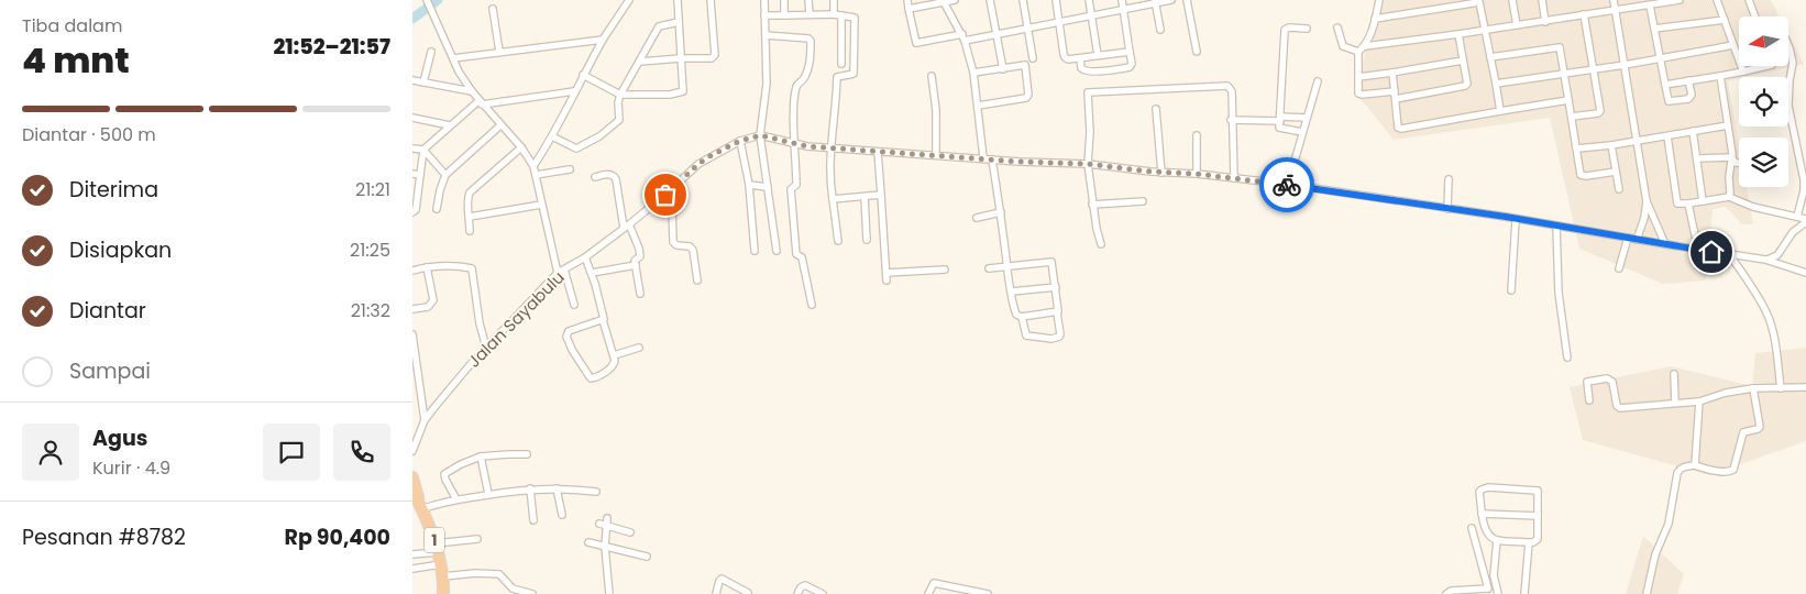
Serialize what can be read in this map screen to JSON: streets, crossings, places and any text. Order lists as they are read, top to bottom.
{
  "streets": {
    "highway": ["1"],
    "street": ["Jalan Sayabulu"]
  },
  "north": "left",
  "page": {
    "heading": ["4 mnt", "Tiba dalam", "21:52–21:57"],
    "panel": [
      "Agus",
      "Kurir · 4.9",
      "Pesanan #8782",
      "Rp 90,400"
    ],
    "bar": "Diantar · 500 m",
    "list": [
      ["Diterima", "21:21"],
      ["Disiapkan", "21:25"],
      ["Diantar", "21:32"],
      "Sampai"
    ]
  }
}
